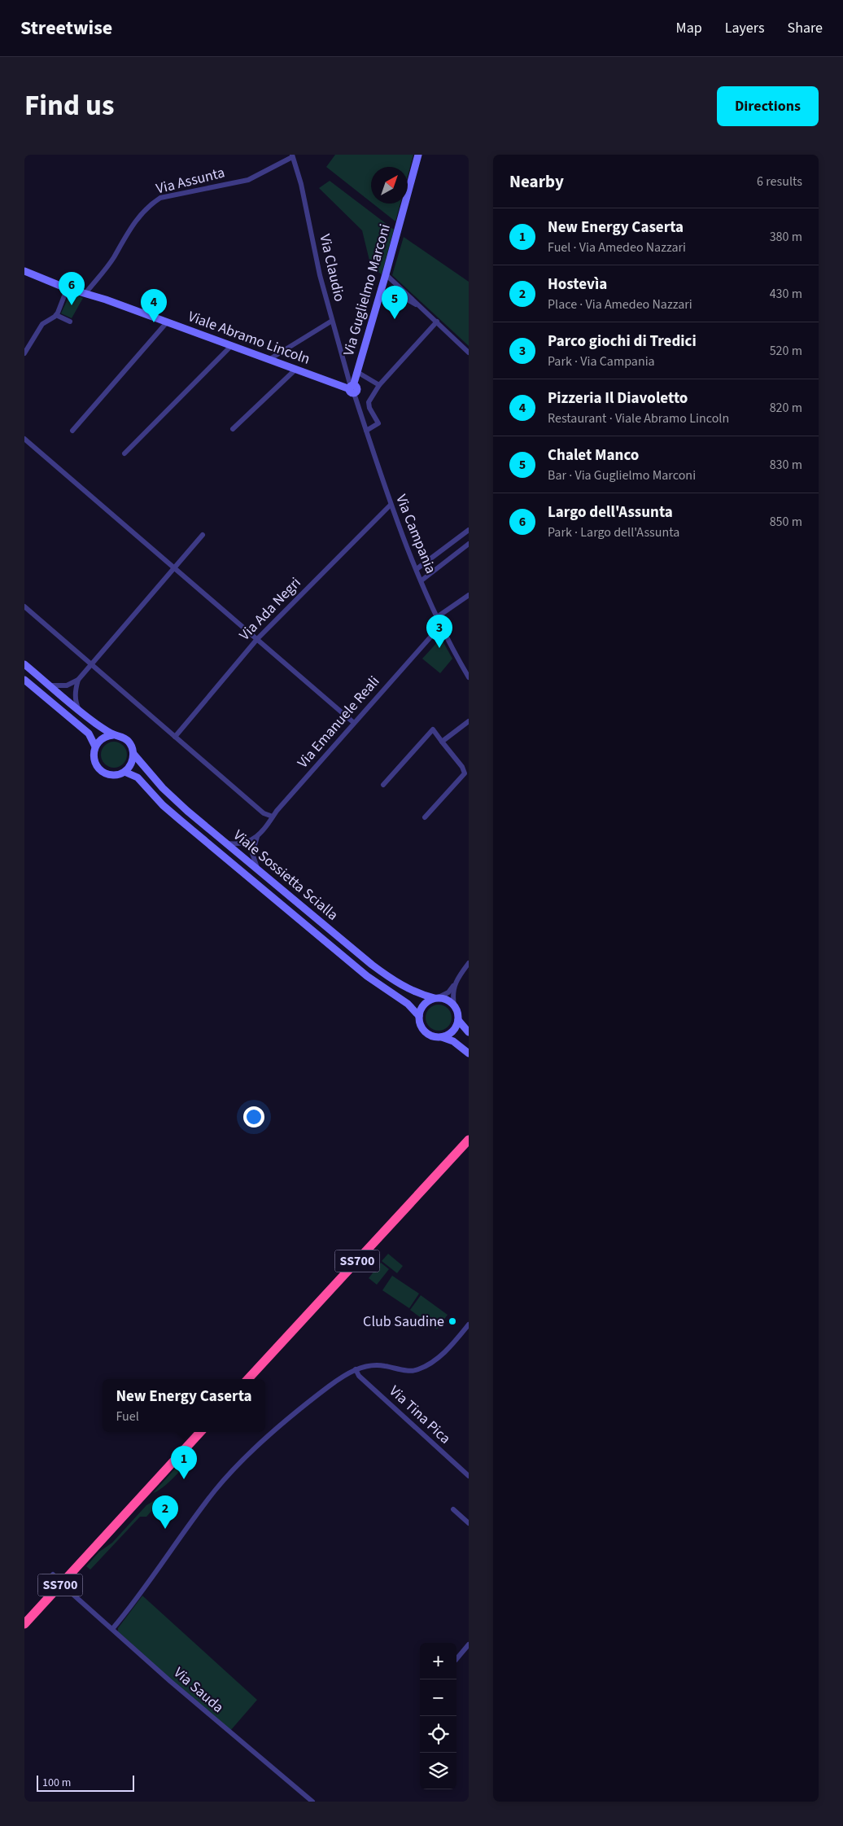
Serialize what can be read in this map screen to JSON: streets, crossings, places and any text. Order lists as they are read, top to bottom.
{
  "streets": {
    "highway": ["SS700"],
    "street": [
      "Via Assunta",
      "Via Claudio",
      "Via Guglielmo Marconi",
      "Viale Abramo Lincoln",
      "Via Campania",
      "Via Ada Negri",
      "Via Emanuele Reali",
      "Viale Sossietta Scialla",
      "Via Tina Pica",
      "Via Sauda"
    ]
  },
  "crossings": [
    ["Via Assunta", "Via Claudio"],
    ["Via Assunta", "Viale Abramo Lincoln"],
    ["Via Claudio", "Via Guglielmo Marconi"],
    ["Via Claudio", "Viale Abramo Lincoln"],
    ["Via Claudio", "Via Campania"],
    ["Via Guglielmo Marconi", "Viale Abramo Lincoln"],
    ["Via Guglielmo Marconi", "Via Campania"],
    ["Viale Abramo Lincoln", "Via Campania"],
    ["Via Campania", "Via Ada Negri"],
    ["Via Campania", "Via Emanuele Reali"],
    ["Via Emanuele Reali", "Viale Sossietta Scialla"]
  ],
  "places": ["Club Saudine"],
  "scale_bar": "100 m",
  "north": "top right",
  "page": {
    "header": "Streetwise",
    "nav": ["Map", "Layers", "Share"],
    "title": "Find us",
    "buttons": "Directions",
    "heading": ["Nearby", "6 results"],
    "list": [
      {
        "mark": "1",
        "name": "New Energy Caserta",
        "note": "Fuel · Via Amedeo Nazzari",
        "value": "380 m"
      },
      {
        "mark": "2",
        "name": "Hostevìa",
        "note": "Place · Via Amedeo Nazzari",
        "value": "430 m"
      },
      {
        "mark": "3",
        "name": "Parco giochi di Tredici",
        "note": "Park · Via Campania",
        "value": "520 m"
      },
      {
        "mark": "4",
        "name": "Pizzeria Il Diavoletto",
        "note": "Restaurant · Viale Abramo Lincoln",
        "value": "820 m"
      },
      {
        "mark": "5",
        "name": "Chalet Manco",
        "note": "Bar · Via Guglielmo Marconi",
        "value": "830 m"
      },
      {
        "mark": "6",
        "name": "Largo dell'Assunta",
        "note": "Park · Largo dell'Assunta",
        "value": "850 m"
      }
    ],
    "pins": [
      "6",
      "5",
      "4",
      "3",
      "1",
      "2"
    ],
    "popup": ["New Energy Caserta", "Fuel"],
    "map_buttons": ["+", "−"],
    "scale": "100 m"
  }
}
